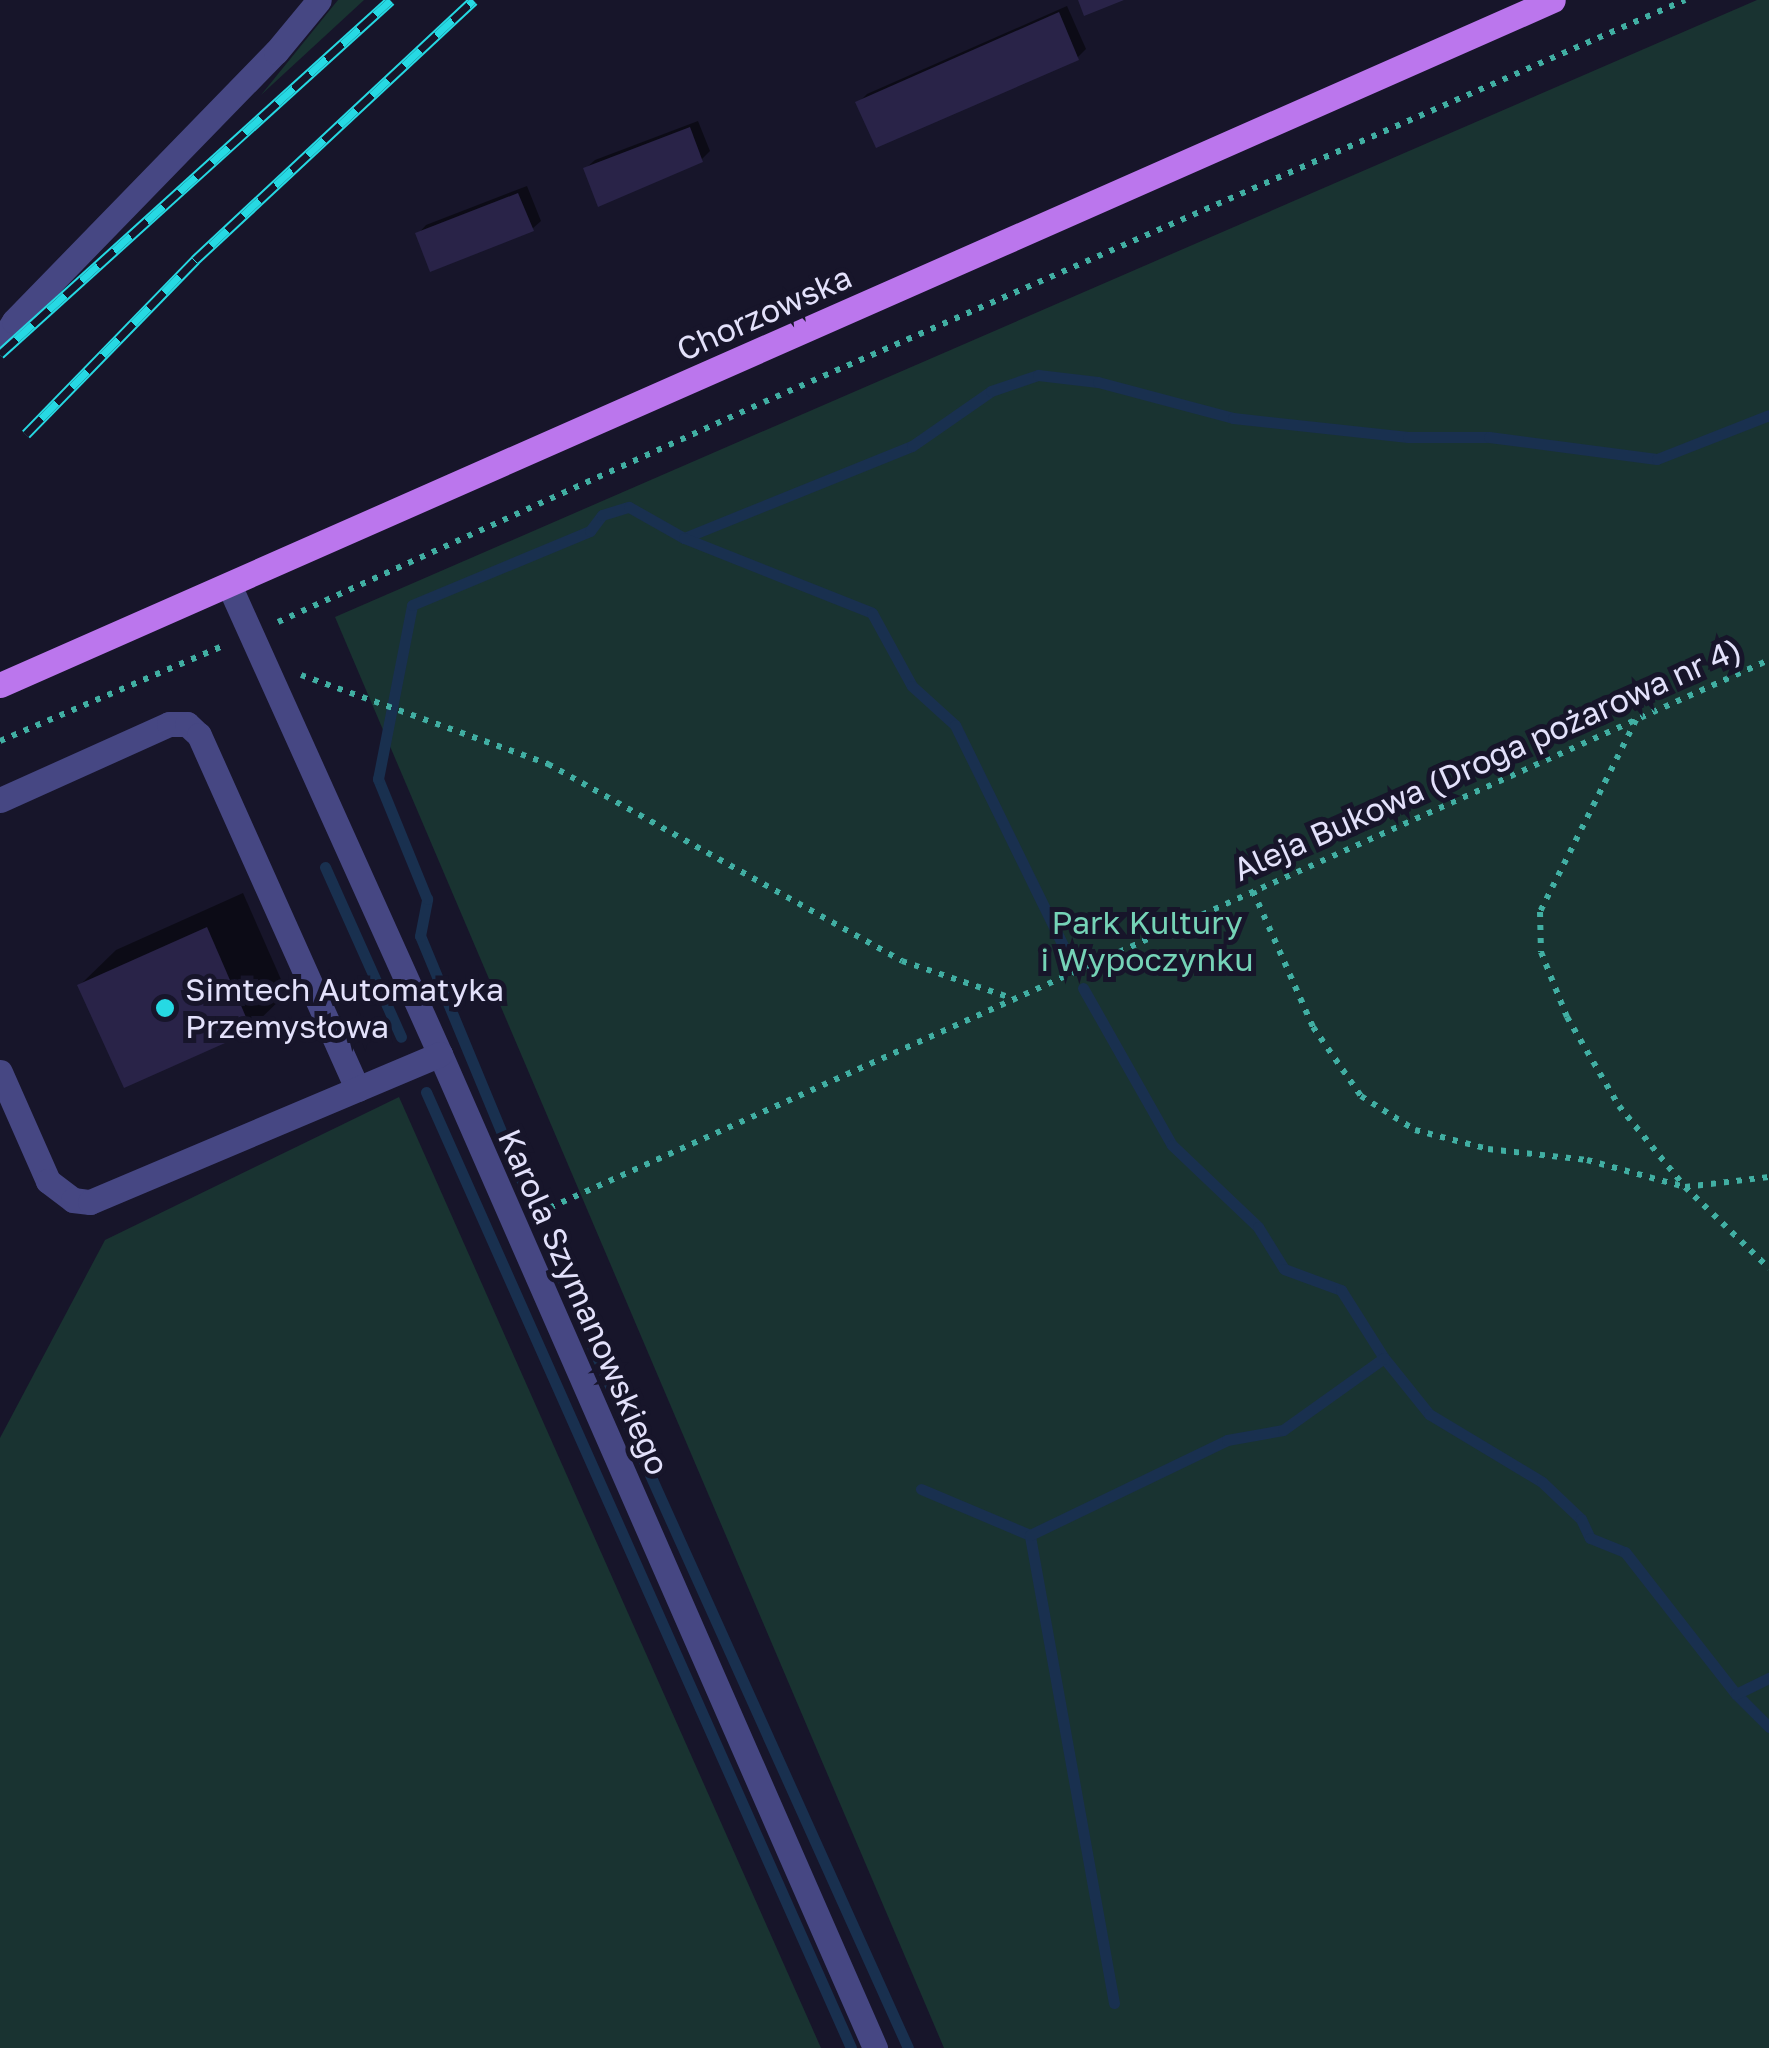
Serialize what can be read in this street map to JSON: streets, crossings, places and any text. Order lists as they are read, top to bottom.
{
  "streets": {
    "main road": ["Chorzowska"],
    "street": ["Karola Szymanowskiego"],
    "path": ["Aleja Bukowa (Droga pożarowa nr 4)"]
  },
  "crossings": [
    ["Chorzowska", "Karola Szymanowskiego"],
    ["Aleja Bukowa (Droga pożarowa nr 4)", "Karola Szymanowskiego"]
  ],
  "parks": ["Park Kultury i Wypoczynku"],
  "places": ["Simtech Automatyka Przemysłowa"]
}
